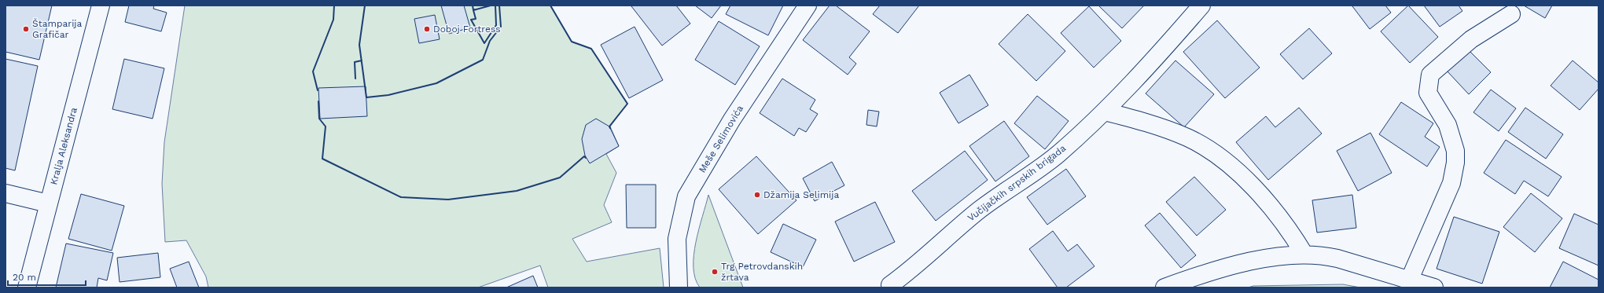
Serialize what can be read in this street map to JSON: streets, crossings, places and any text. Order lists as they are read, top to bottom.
{
  "streets": {
    "street": ["Meše Selimovića", "Kralja Aleksandra", "Vučijačkih srpskih brigada"]
  },
  "places": [
    "Štamparija Grafičar",
    "Doboj Fortress",
    "Džamija Selimija",
    "Trg Petrovdanskih žrtava"
  ],
  "scale_bar": "20 m"
}
